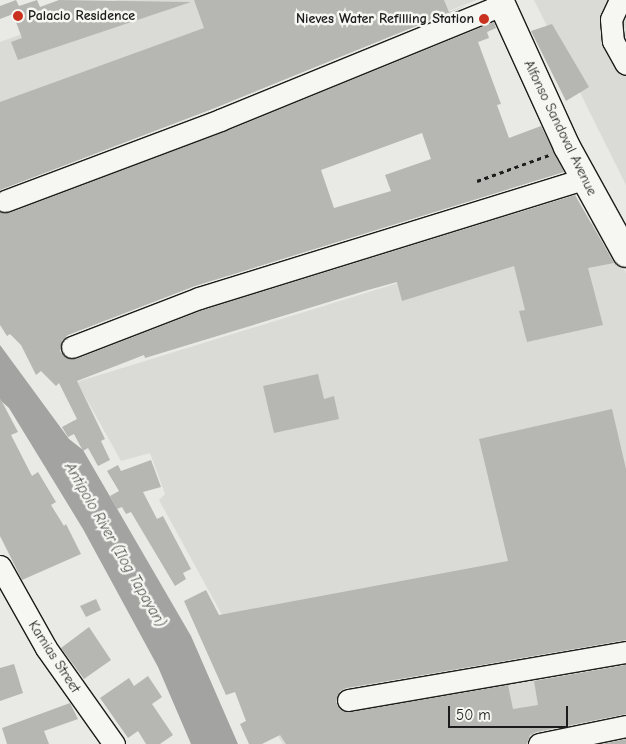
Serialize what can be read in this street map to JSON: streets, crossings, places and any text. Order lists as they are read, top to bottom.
{
  "streets": {
    "main road": ["Alfonso Sandoval Avenue"],
    "street": ["Kamias Street"]
  },
  "water": ["Antipolo River (Ilog Tapayan)"],
  "places": ["Palacio Residence", "Nieves Water Refilling Station"],
  "scale_bar": "50 m"
}
